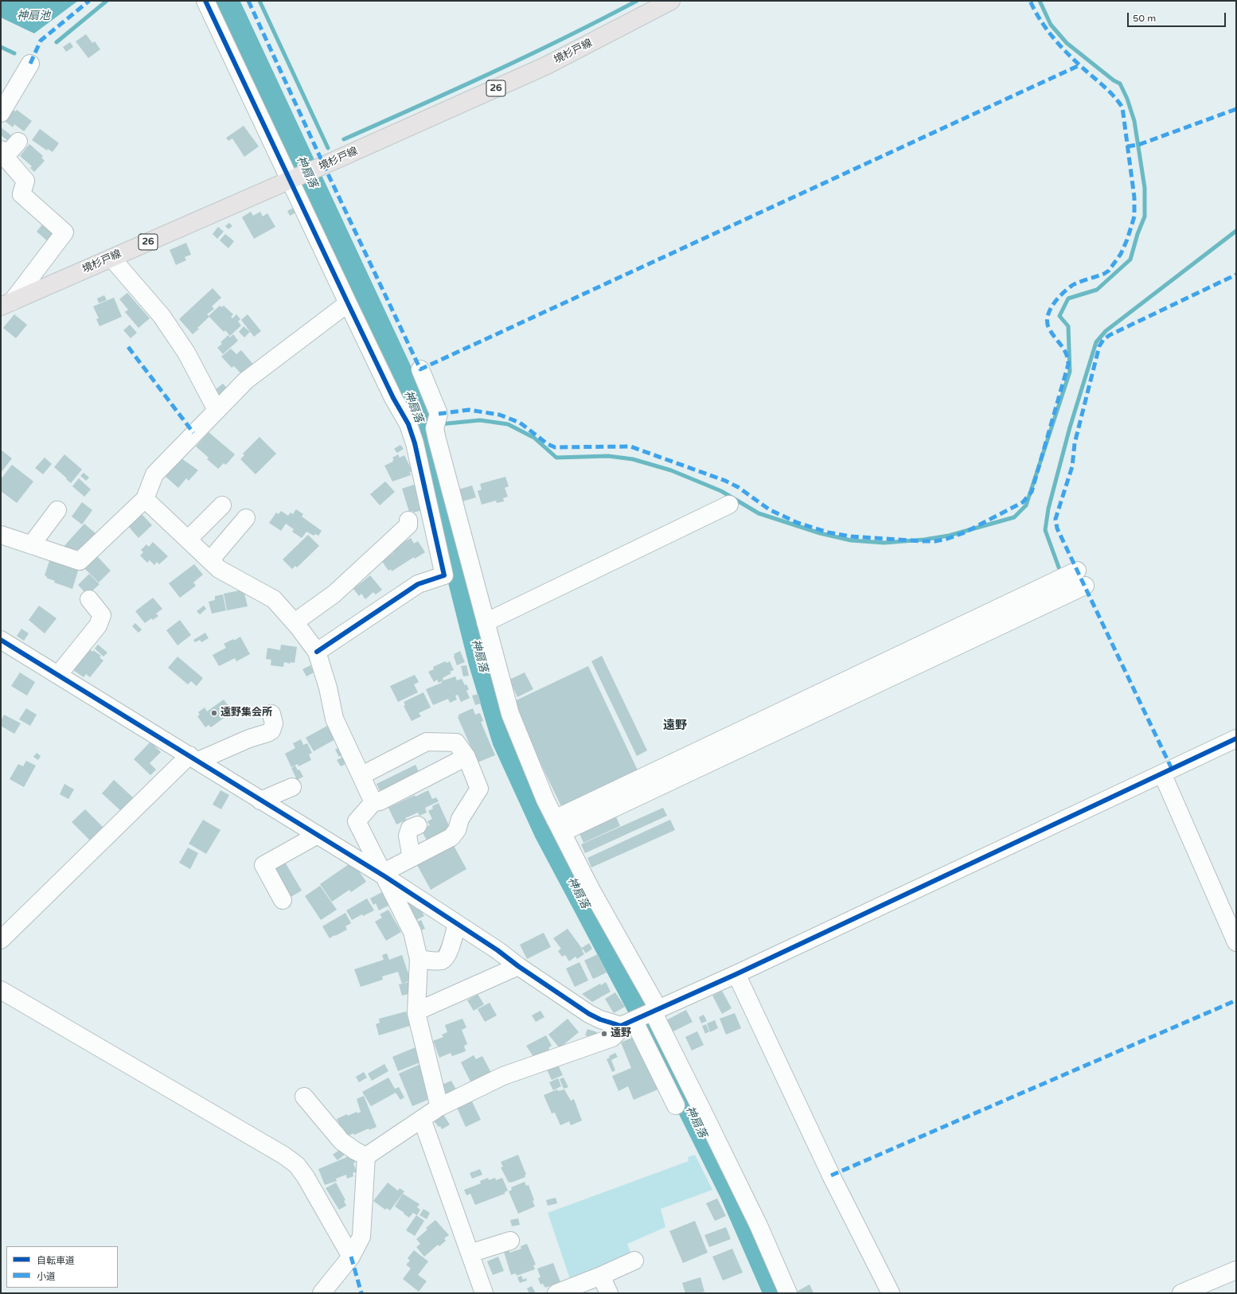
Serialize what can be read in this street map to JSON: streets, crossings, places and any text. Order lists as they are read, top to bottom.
{
  "streets": {
    "main road": ["境杉戸線", "26"]
  },
  "districts": ["遠野"],
  "water": ["神扇池", "神扇落"],
  "places": ["遠野集会所", "遠野"],
  "legend": ["自転車道", "小道"],
  "scale_bar": "50 m"
}
